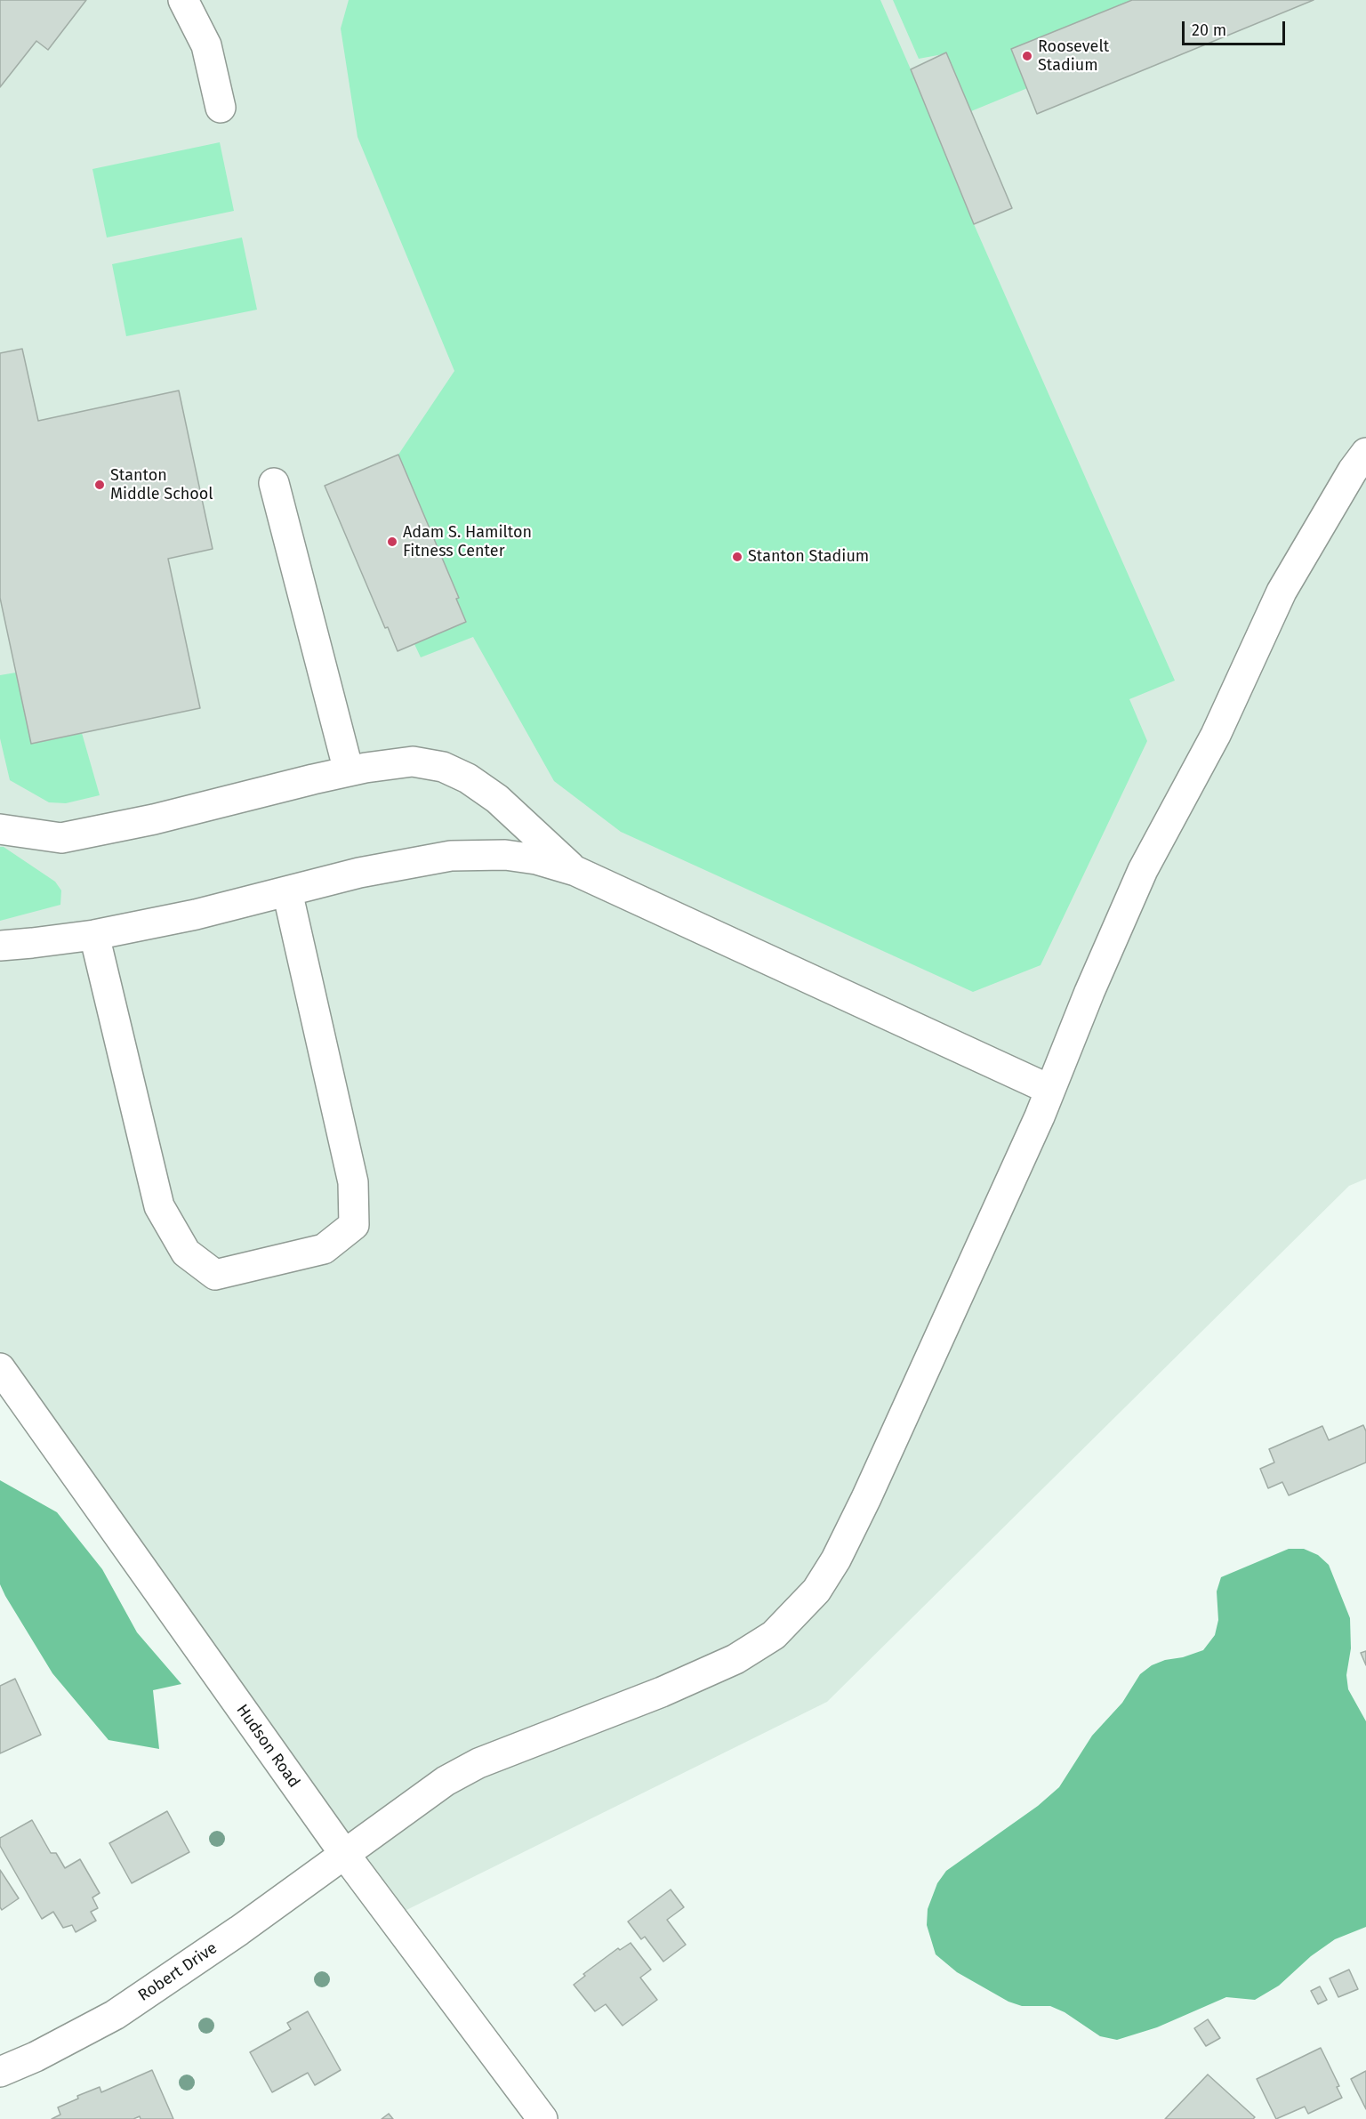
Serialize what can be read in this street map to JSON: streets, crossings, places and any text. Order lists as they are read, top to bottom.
{
  "streets": {
    "street": ["Hudson Road", "Robert Drive"]
  },
  "crossings": [
    ["Hudson Road", "Robert Drive"]
  ],
  "places": [
    "Roosevelt Stadium",
    "Stanton Middle School",
    "Adam S. Hamilton Fitness Center",
    "Stanton Stadium"
  ],
  "scale_bar": "20 m"
}
